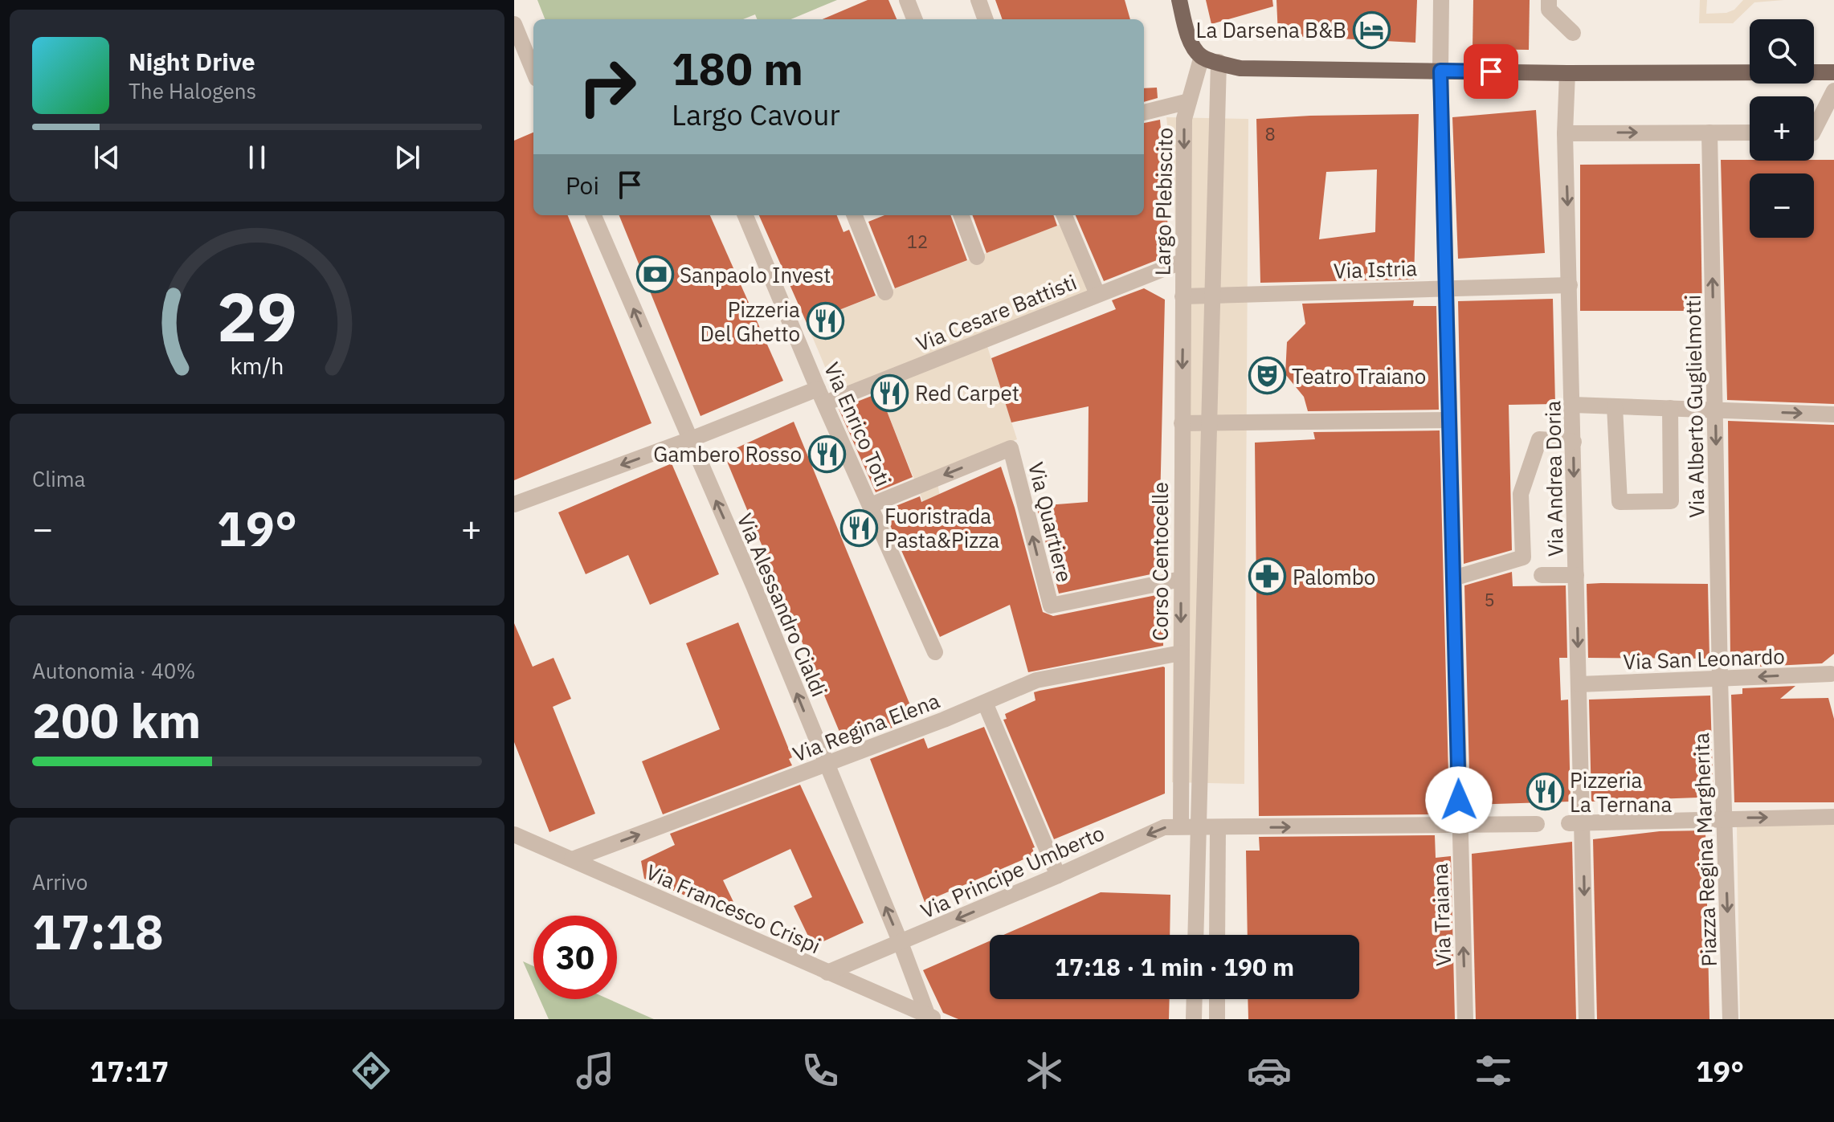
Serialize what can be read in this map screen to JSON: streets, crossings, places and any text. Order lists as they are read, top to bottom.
{
  "streets": {
    "street": [
      "Largo Plebiscito",
      "Via Istria",
      "Via Cesare Battisti",
      "Via Alberto Guglielmotti",
      "Via Enrico Toti",
      "Via Andrea Doria",
      "Via Quartiere",
      "Corso Centocelle",
      "Via Alessandro Cialdi",
      "Via San Leonardo",
      "Via Regina Elena",
      "Piazza Regina Margherita",
      "Via Principe Umberto",
      "Via Francesco Crispi",
      "Via Traiana"
    ]
  },
  "crossings": [
    ["Largo Plebiscito", "Via Istria"],
    ["Largo Plebiscito", "Via Cesare Battisti"],
    ["Largo Plebiscito", "Corso Centocelle"],
    ["Via Istria", "Via Andrea Doria"],
    ["Via Istria", "Corso Centocelle"],
    ["Via Istria", "Via Traiana"],
    ["Via Cesare Battisti", "Via Enrico Toti"],
    ["Via Cesare Battisti", "Via Alessandro Cialdi"],
    ["Via Alberto Guglielmotti", "Via San Leonardo"],
    ["Via Alberto Guglielmotti", "Piazza Regina Margherita"],
    ["Via Enrico Toti", "Via Quartiere"],
    ["Via Andrea Doria", "Via San Leonardo"],
    ["Via Quartiere", "Corso Centocelle"],
    ["Corso Centocelle", "Via Regina Elena"],
    ["Corso Centocelle", "Via Principe Umberto"],
    ["Via Alessandro Cialdi", "Via Regina Elena"],
    ["Via Alessandro Cialdi", "Via Principe Umberto"],
    ["Via Alessandro Cialdi", "Via Francesco Crispi"],
    ["Via San Leonardo", "Piazza Regina Margherita"],
    ["Via Regina Elena", "Via Francesco Crispi"],
    ["Via Principe Umberto", "Via Francesco Crispi"],
    ["Via Principe Umberto", "Via Traiana"]
  ],
  "one_way": [
    "Via Andrea Doria",
    "Via Alessandro Cialdi",
    "Via Regina Elena",
    "Piazza Regina Margherita"
  ],
  "places": {
    "hotel": ["La Darsena B&B"],
    "bank": ["Sanpaolo Invest"],
    "restaurant": [
      "Pizzeria Del Ghetto",
      "Red Carpet",
      "Gambero Rosso",
      "Fuoristrada Pasta&Pizza",
      "Pizzeria La Ternana"
    ],
    "theatre": ["Teatro Traiano"],
    "pharmacy": ["Palombo"]
  },
  "house_numbers": ["8", "12", "5"],
  "page": {
    "map_buttons": ["+", "−"],
    "turn": ["180 m", "Largo Cavour"],
    "song": ["Night Drive", "The Halogens"],
    "then": "Poi",
    "tile": [
      "Clima",
      ["Autonomia · 40%", "200 km"],
      ["Arrivo", "17:18"]
    ],
    "heat": ["−", "19°", "+"],
    "limit": "30",
    "trip": "17:18 · 1 min · 190 m",
    "tabs": ["17:17", "19°"],
    "gauge": ["29", "km/h"]
  }
}
